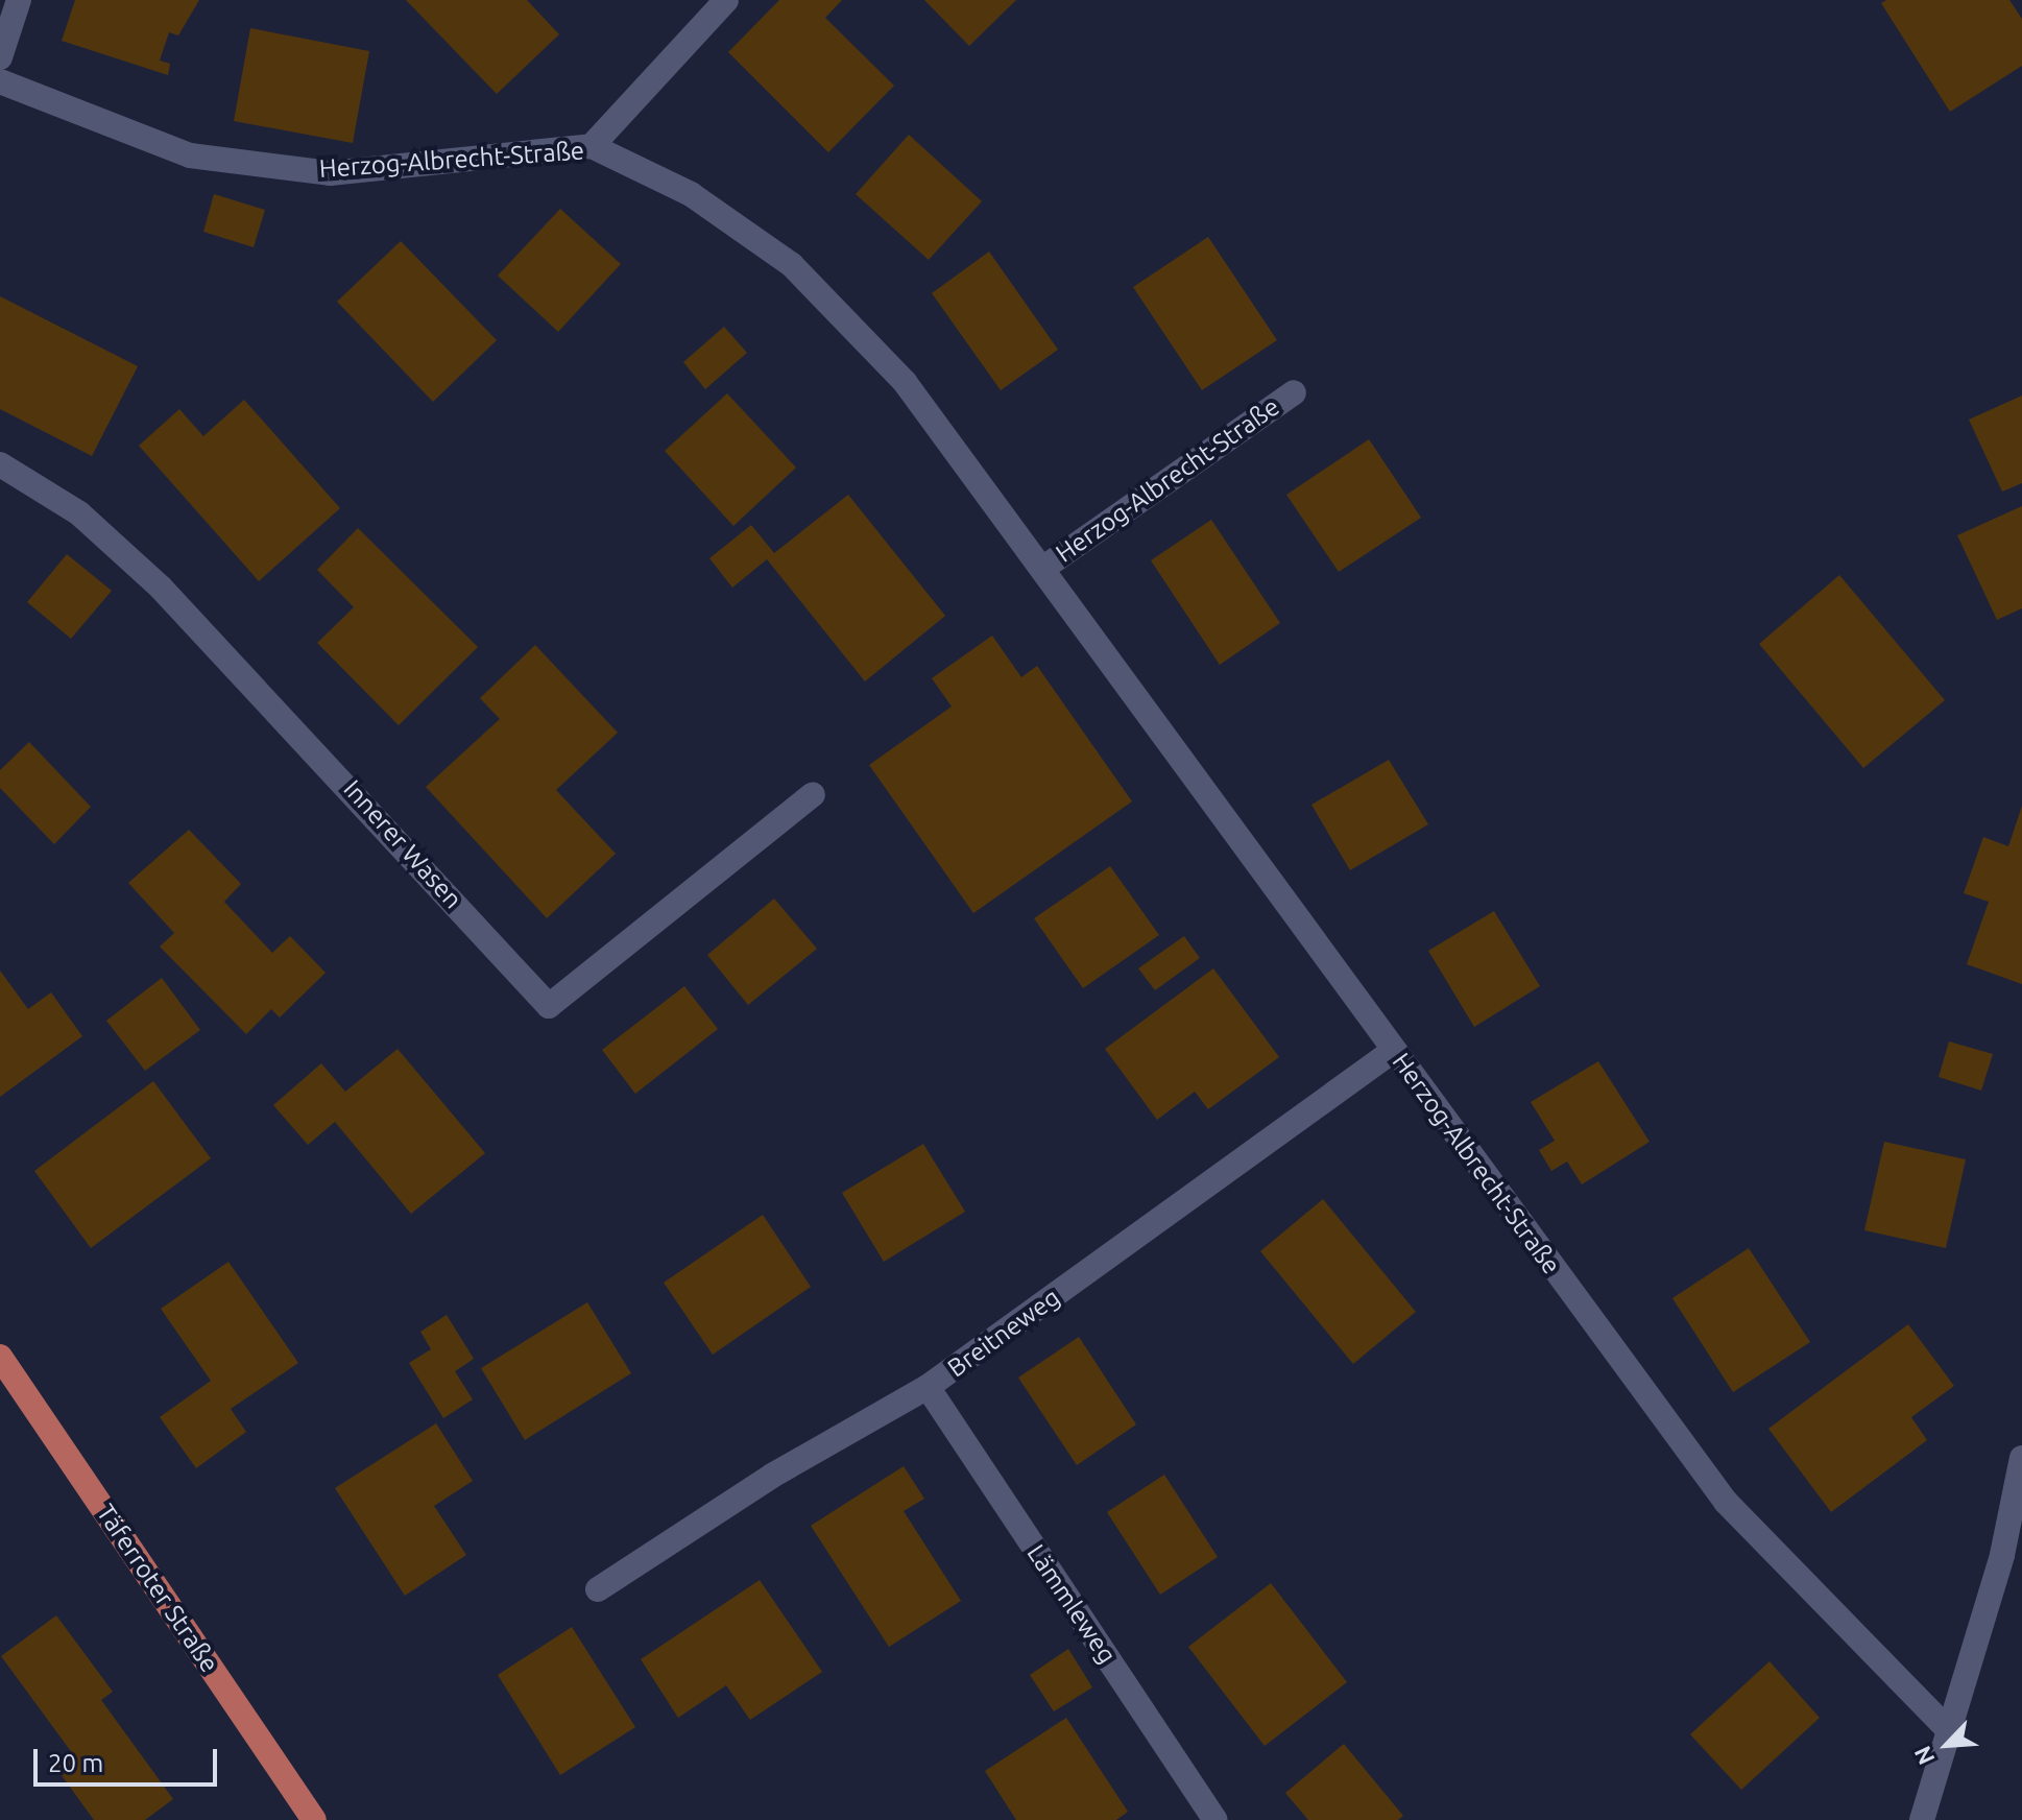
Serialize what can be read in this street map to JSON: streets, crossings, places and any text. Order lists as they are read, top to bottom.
{
  "streets": {
    "main road": ["Täferroter Straße"],
    "street": [
      "Herzog-Albrecht-Straße",
      "Innerer Wasen",
      "Breitneweg",
      "Lämmleweg"
    ]
  },
  "crossings": [
    ["Herzog-Albrecht-Straße", "Breitneweg"],
    ["Breitneweg", "Lämmleweg"]
  ],
  "scale_bar": "20 m",
  "north": "bottom left"
}
